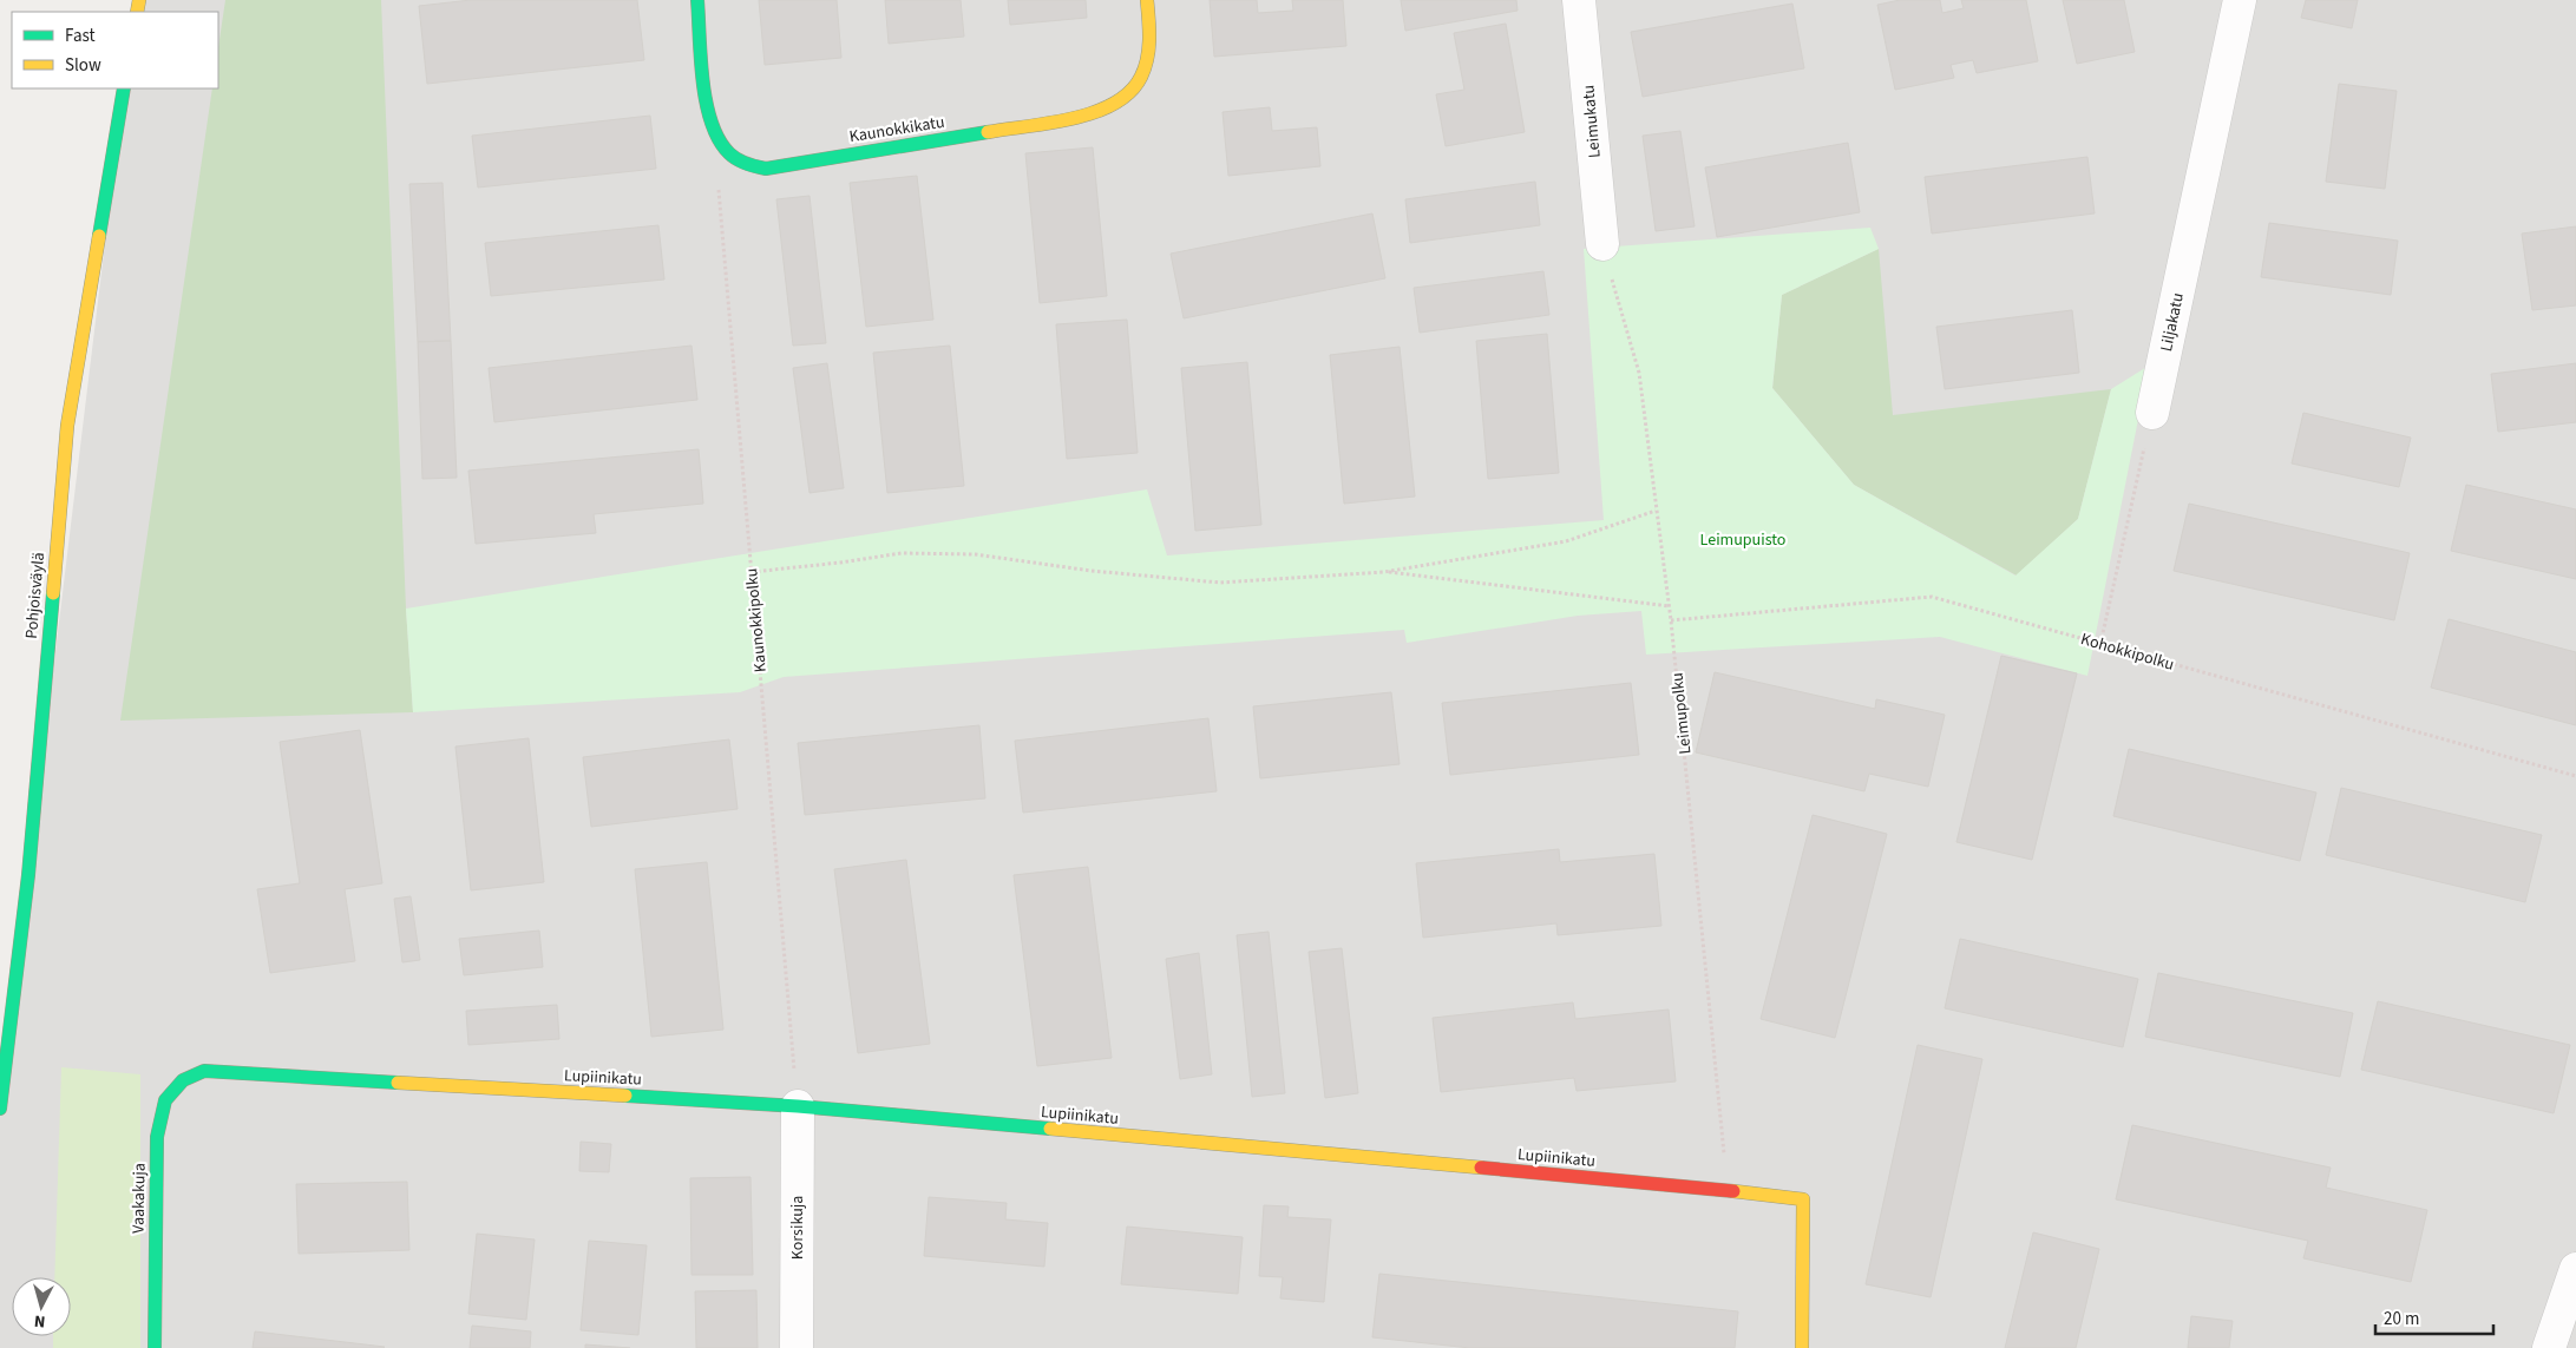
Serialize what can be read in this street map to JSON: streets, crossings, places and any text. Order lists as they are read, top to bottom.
{
  "streets": {
    "street": [
      "Leimukatu",
      "Kaunokkikatu",
      "Liljakatu",
      "Pohjoisväylä",
      "Lupiinikatu",
      "Vaakakuja",
      "Korsikuja"
    ],
    "path": ["Kaunokkipolku", "Kohokkipolku", "Leimupolku"]
  },
  "crossings": [
    ["Leimukatu", "Leimupolku"],
    ["Kaunokkikatu", "Kaunokkipolku"],
    ["Kaunokkipolku", "Lupiinikatu"],
    ["Kaunokkipolku", "Korsikuja"],
    ["Kohokkipolku", "Leimupolku"],
    ["Leimupolku", "Lupiinikatu"],
    ["Lupiinikatu", "Vaakakuja"],
    ["Lupiinikatu", "Korsikuja"]
  ],
  "parks": ["Leimupuisto"],
  "legend": ["Fast", "Slow"],
  "scale_bar": "20 m",
  "north": "bottom"
}
